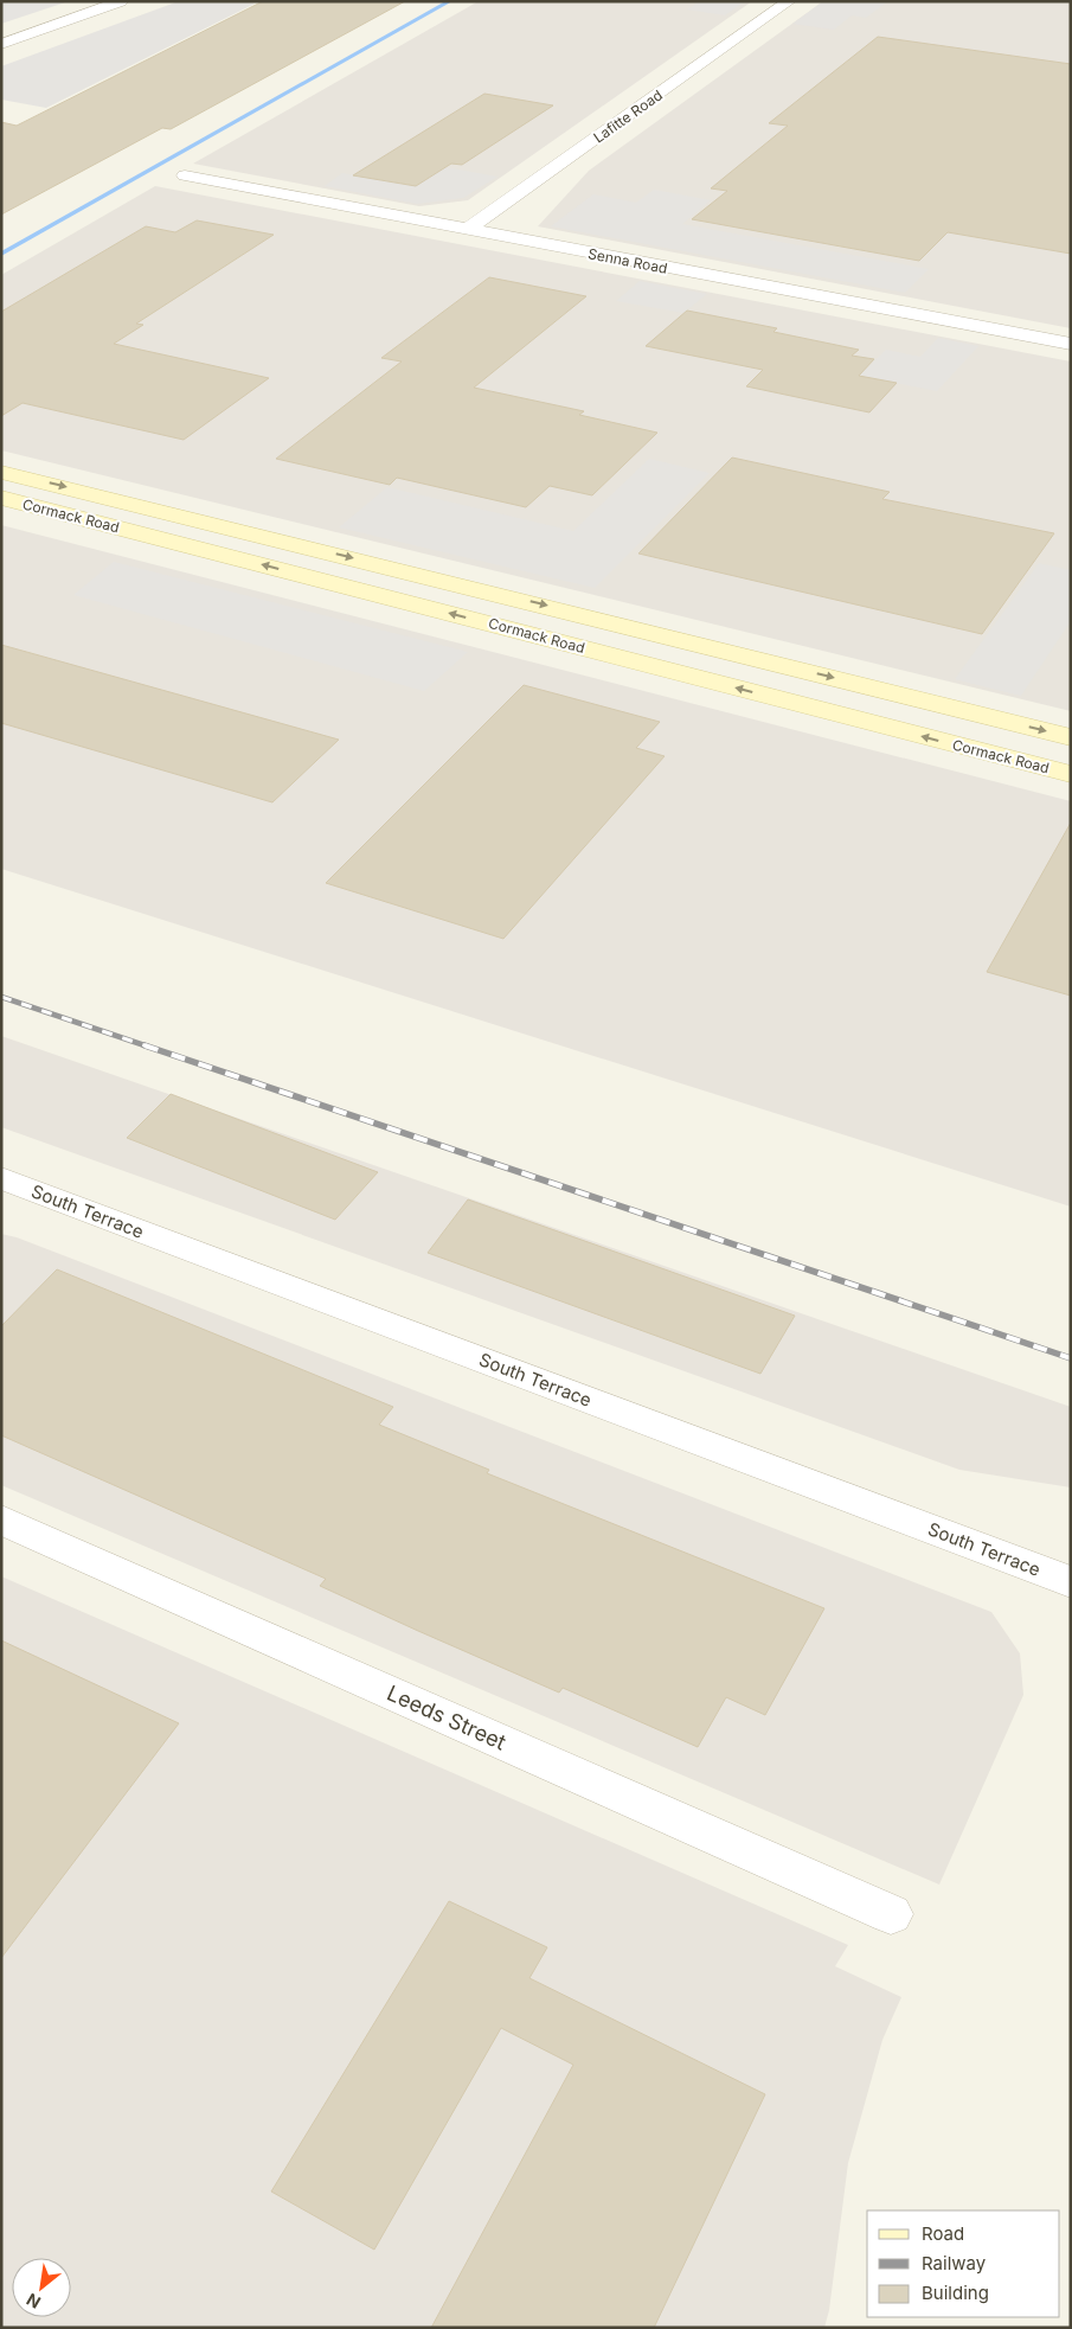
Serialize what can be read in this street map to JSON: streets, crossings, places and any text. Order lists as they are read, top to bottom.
{
  "streets": {
    "street": [
      "Lafitte Road",
      "Senna Road",
      "Cormack Road",
      "South Terrace",
      "Leeds Street"
    ]
  },
  "crossings": [
    ["Lafitte Road", "Senna Road"]
  ],
  "legend": ["Road", "Railway", "Building"],
  "north": "bottom left"
}
